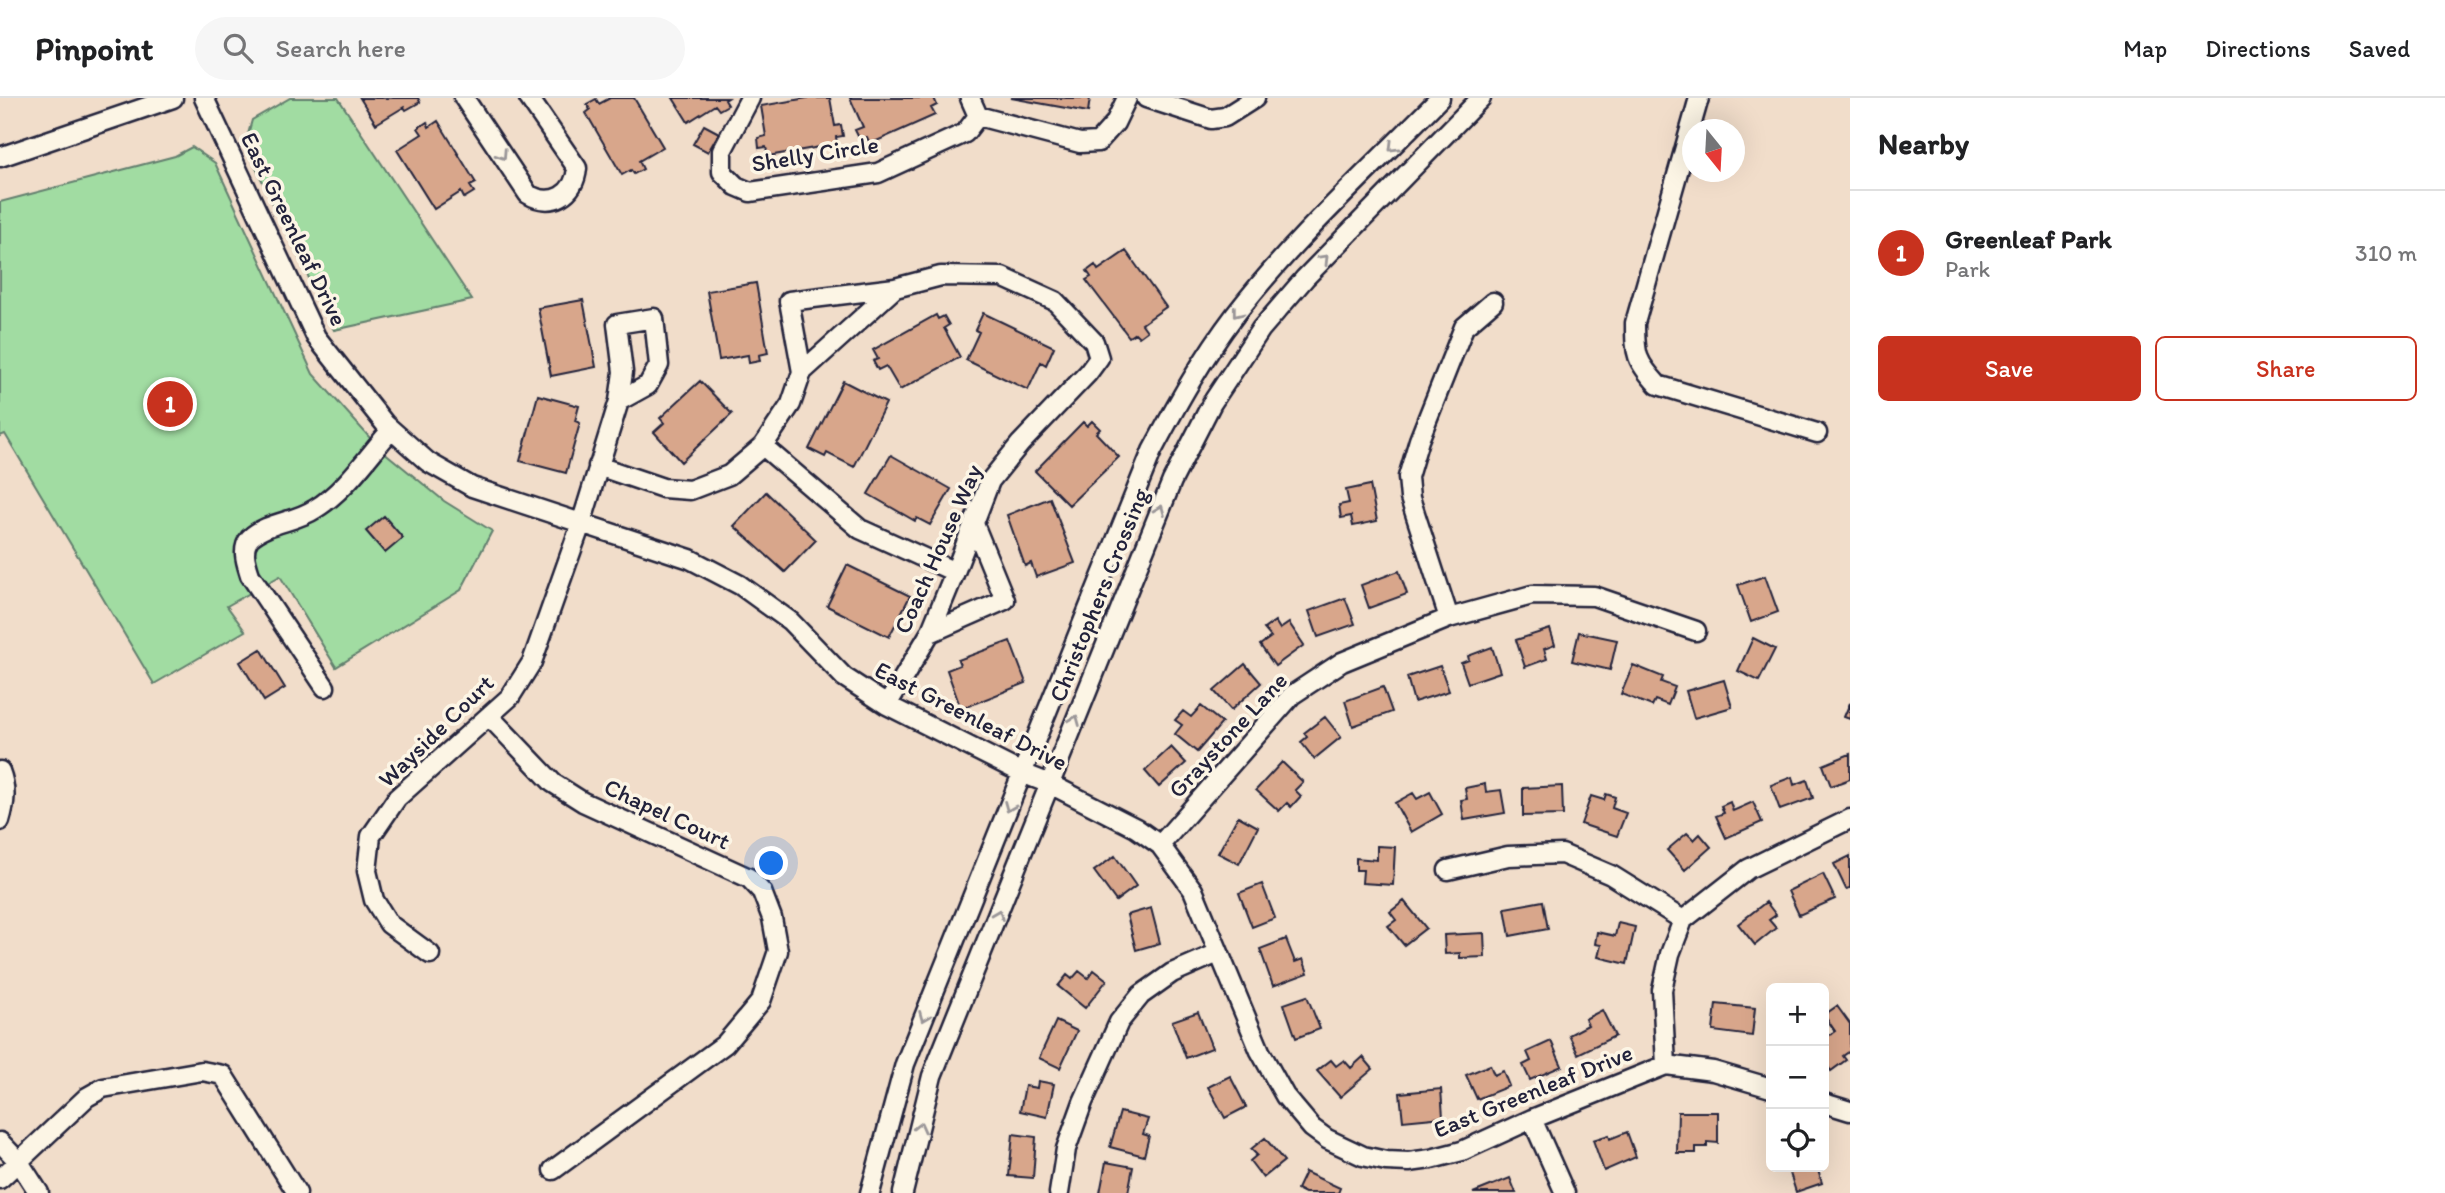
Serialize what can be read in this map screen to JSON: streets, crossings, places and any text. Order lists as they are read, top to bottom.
{
  "streets": {
    "street": [
      "Shelly Circle",
      "East Greenleaf Drive",
      "Coach House Way",
      "Christophers Crossing",
      "Wayside Court",
      "Graystone Lane",
      "Chapel Court"
    ]
  },
  "crossings": [
    ["East Greenleaf Drive", "Coach House Way"],
    ["East Greenleaf Drive", "Christophers Crossing"],
    ["East Greenleaf Drive", "Wayside Court"],
    ["East Greenleaf Drive", "Graystone Lane"],
    ["Coach House Way", "Wayside Court"],
    ["Wayside Court", "Chapel Court"]
  ],
  "north": "bottom",
  "page": {
    "header": "Pinpoint",
    "search": "Search here",
    "nav": ["Map", "Directions", "Saved"],
    "heading": "Nearby",
    "list": [
      {
        "mark": "1",
        "name": "Greenleaf Park",
        "note": "Park",
        "value": "310 m"
      }
    ],
    "buttons": ["Save", "Share"],
    "pins": "1",
    "map_buttons": ["+", "−"]
  }
}
